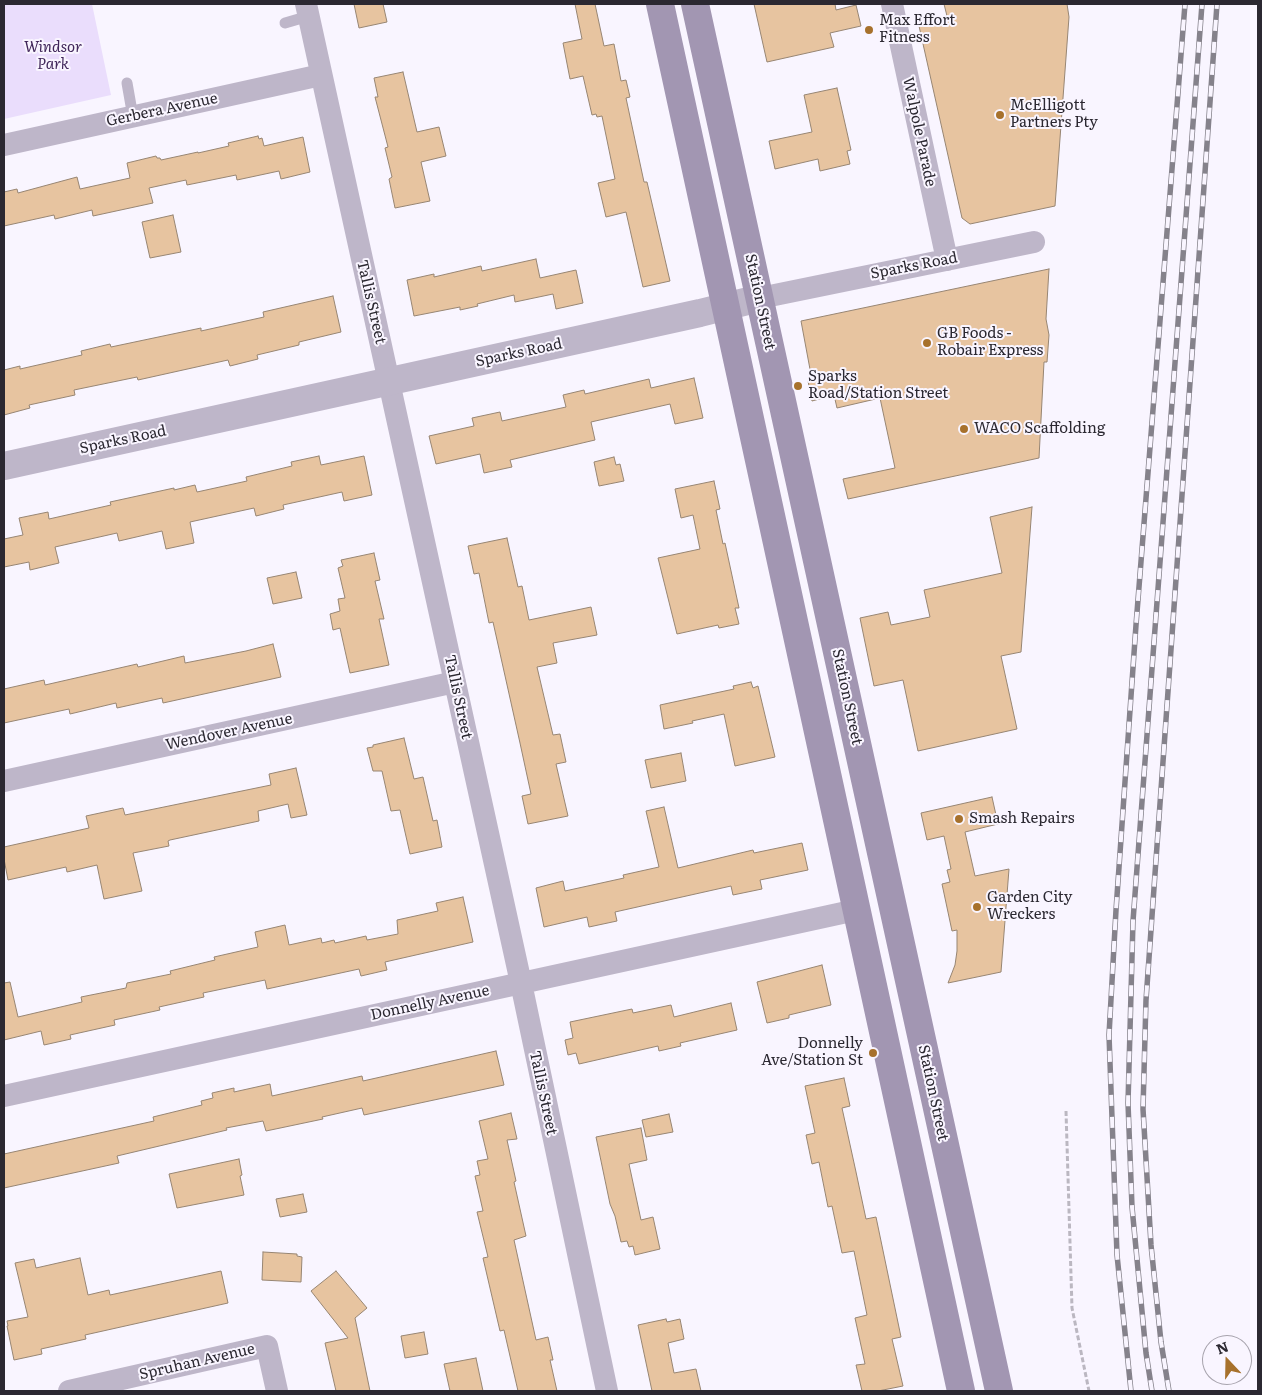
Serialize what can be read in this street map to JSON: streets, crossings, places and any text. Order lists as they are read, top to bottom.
{
  "streets": {
    "main road": ["Station Street"],
    "street": [
      "Gerbera Avenue",
      "Walpole Parade",
      "Sparks Road",
      "Tallis Street",
      "Wendover Avenue",
      "Donnelly Avenue",
      "Spruhan Avenue"
    ]
  },
  "crossings": [
    ["Gerbera Avenue", "Tallis Street"],
    ["Walpole Parade", "Sparks Road"],
    ["Sparks Road", "Tallis Street"],
    ["Sparks Road", "Station Street"],
    ["Tallis Street", "Wendover Avenue"],
    ["Tallis Street", "Donnelly Avenue"]
  ],
  "parks": ["Windsor Park"],
  "places": [
    "Max Effort Fitness",
    "McElligott Partners Pty",
    "GB Foods - Robair Express",
    "Sparks Road/Station Street",
    "WACO Scaffolding",
    "Smash Repairs",
    "Garden City Wreckers",
    "Donnelly Ave/Station St"
  ],
  "north": "top"
}
